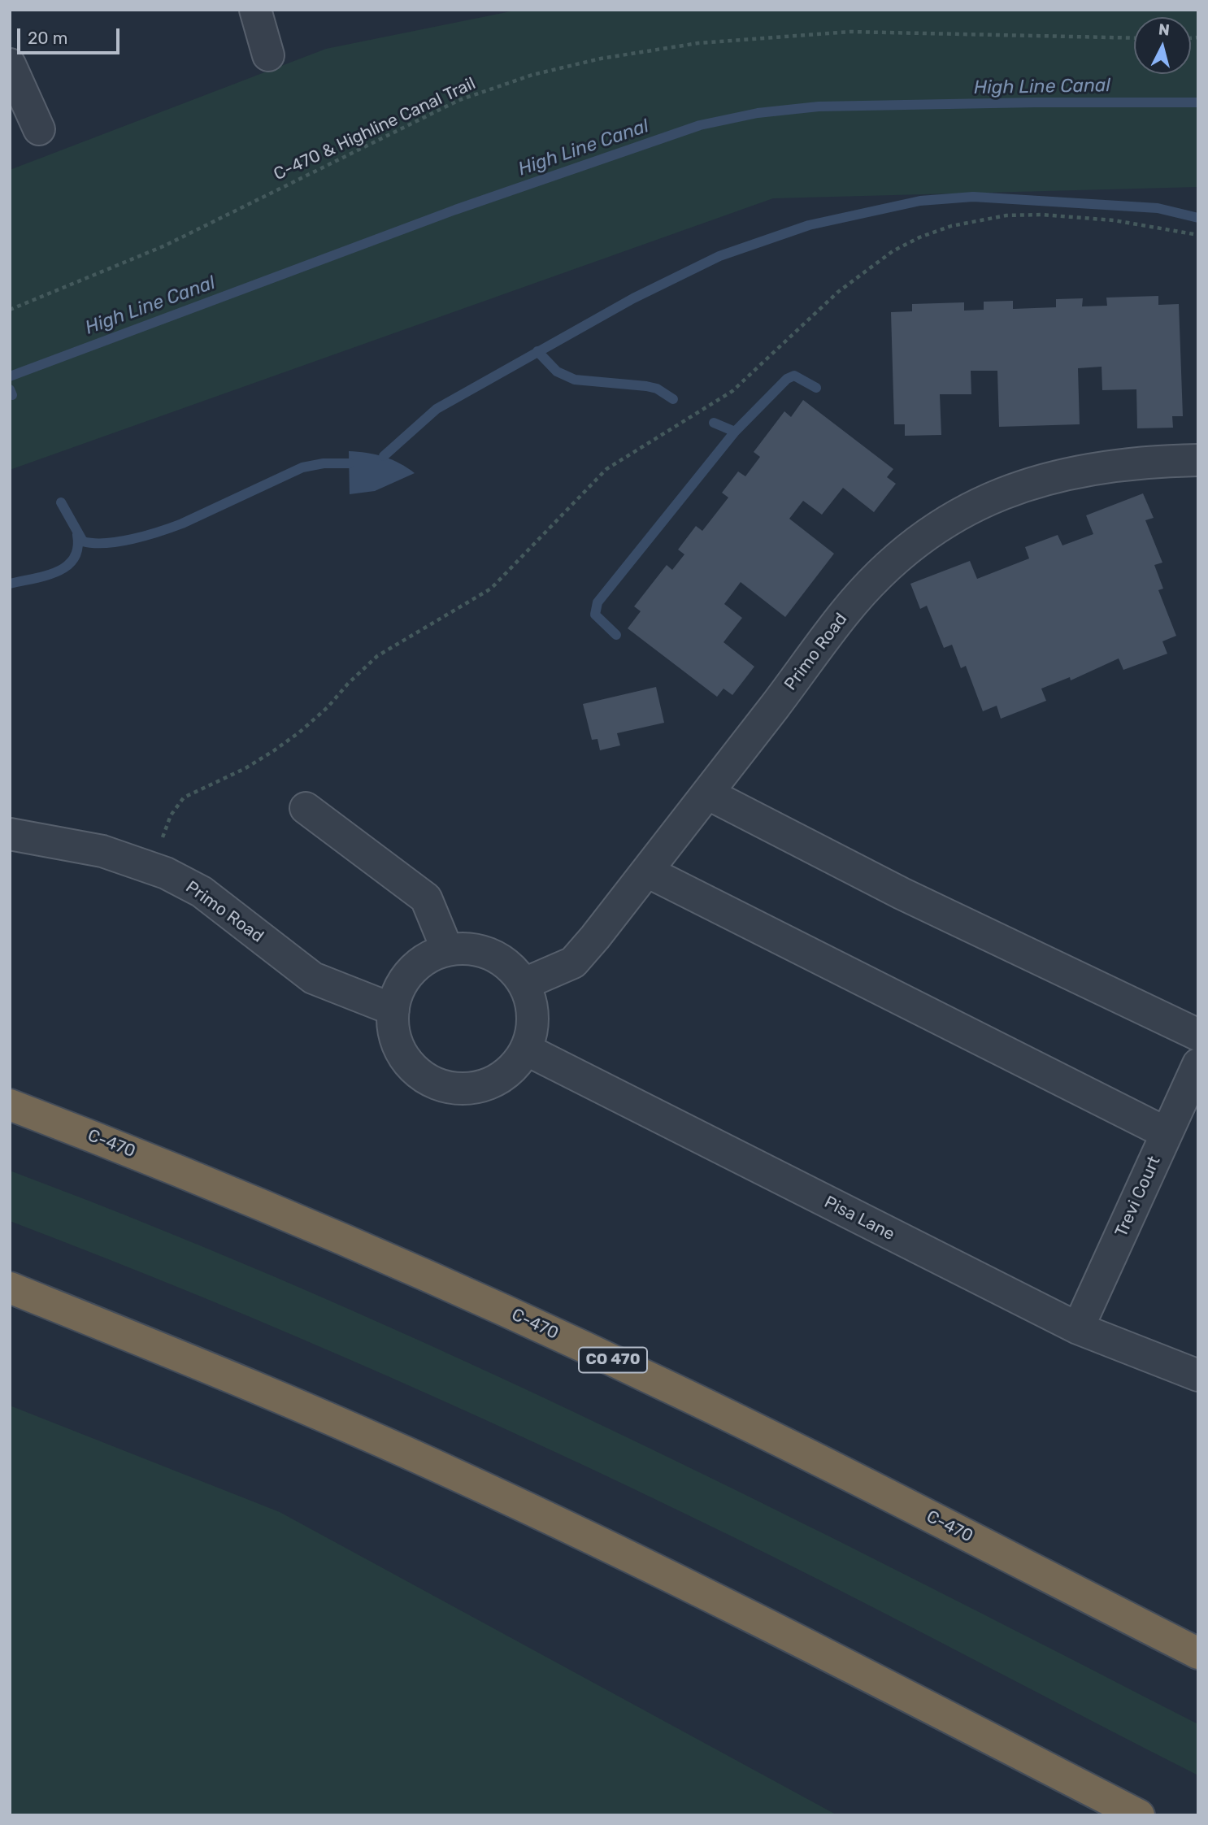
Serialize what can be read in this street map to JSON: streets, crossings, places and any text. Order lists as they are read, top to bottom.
{
  "streets": {
    "highway": ["C-470", "CO 470"],
    "street": ["Primo Road", "Trevi Court", "Pisa Lane"],
    "path": ["C-470 & Highline Canal Trail"]
  },
  "crossings": [
    ["Primo Road", "Pisa Lane"],
    ["Trevi Court", "Pisa Lane"]
  ],
  "water": ["High Line Canal"],
  "scale_bar": "20 m",
  "north": "top"
}
